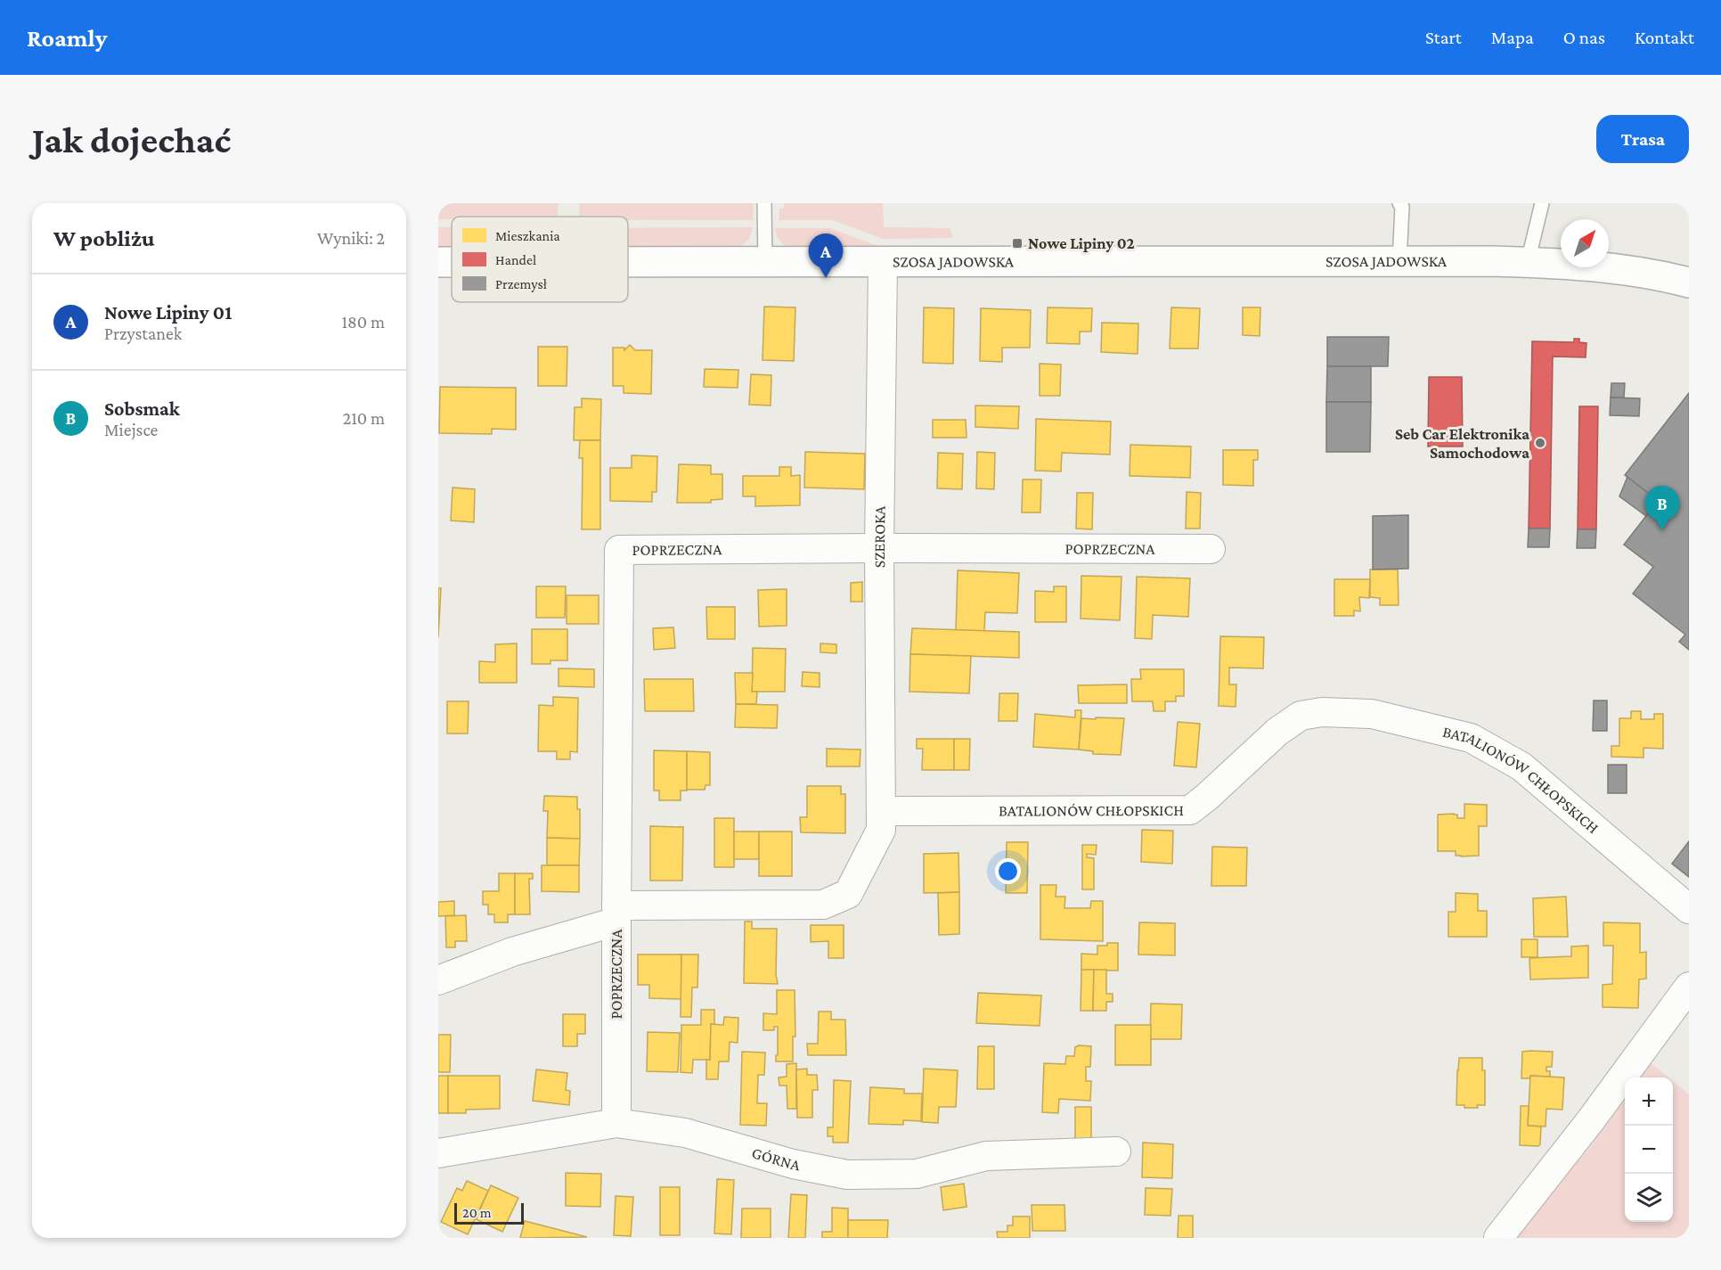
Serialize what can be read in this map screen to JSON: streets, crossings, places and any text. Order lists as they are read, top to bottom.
{
  "streets": {
    "main road": ["SZOSA JADOWSKA"],
    "street": [
      "SZEROKA",
      "POPRZECZNA",
      "BATALIONÓW CHŁOPSKICH",
      "GÓRNA"
    ]
  },
  "crossings": [
    ["SZOSA JADOWSKA", "SZEROKA"],
    ["SZEROKA", "POPRZECZNA"],
    ["SZEROKA", "BATALIONÓW CHŁOPSKICH"],
    ["POPRZECZNA", "GÓRNA"]
  ],
  "places": {
    "transit": ["Nowe Lipiny 02"],
    "other": ["Seb Car Elektronika Samochodowa"]
  },
  "legend": ["Mieszkania", "Handel", "Przemysł"],
  "scale_bar": "20 m",
  "north": "top right",
  "page": {
    "header": "Roamly",
    "nav": [
      "Start",
      "Mapa",
      "O nas",
      "Kontakt"
    ],
    "buttons": "Trasa",
    "title": "Jak dojechać",
    "heading": ["W pobliżu", "Wyniki: 2"],
    "pins": ["A", "B"],
    "list": [
      {
        "mark": "A",
        "name": "Nowe Lipiny 01",
        "note": "Przystanek",
        "value": "180 m"
      },
      {
        "mark": "B",
        "name": "Sobsmak",
        "note": "Miejsce",
        "value": "210 m"
      }
    ],
    "map_buttons": ["+", "−"],
    "scale": "20 m"
  }
}
